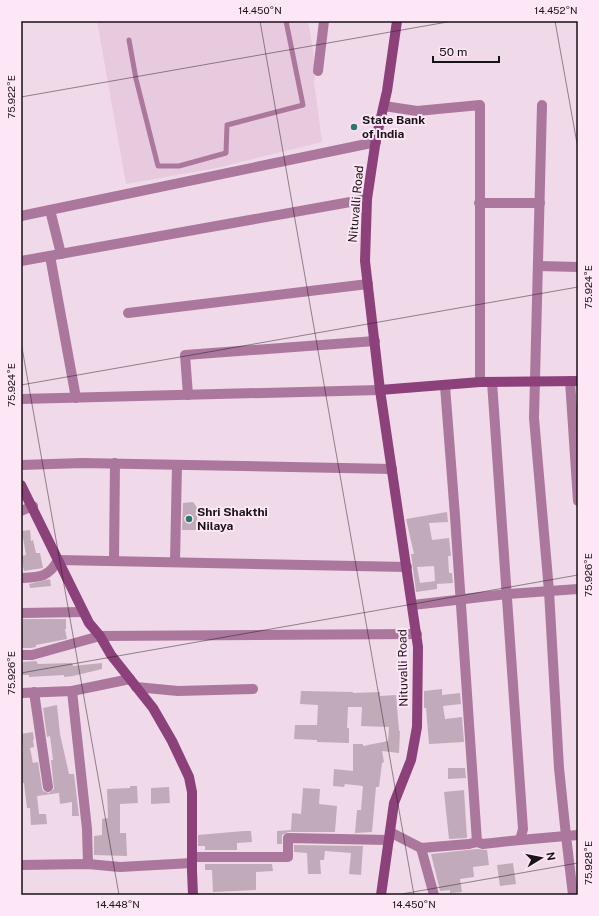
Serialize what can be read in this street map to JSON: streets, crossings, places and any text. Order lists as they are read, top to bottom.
{
  "streets": {
    "street": ["Nituvalli Road"]
  },
  "places": ["State Bank of India", "Shri Shakthi Nilaya"],
  "scale_bar": "50 m",
  "north": "right",
  "coordinates": [
    "14.450°N",
    "14.452°N",
    "75.922°E",
    "75.924°E",
    "75.926°E",
    "75.928°E",
    "14.448°N"
  ]
}
